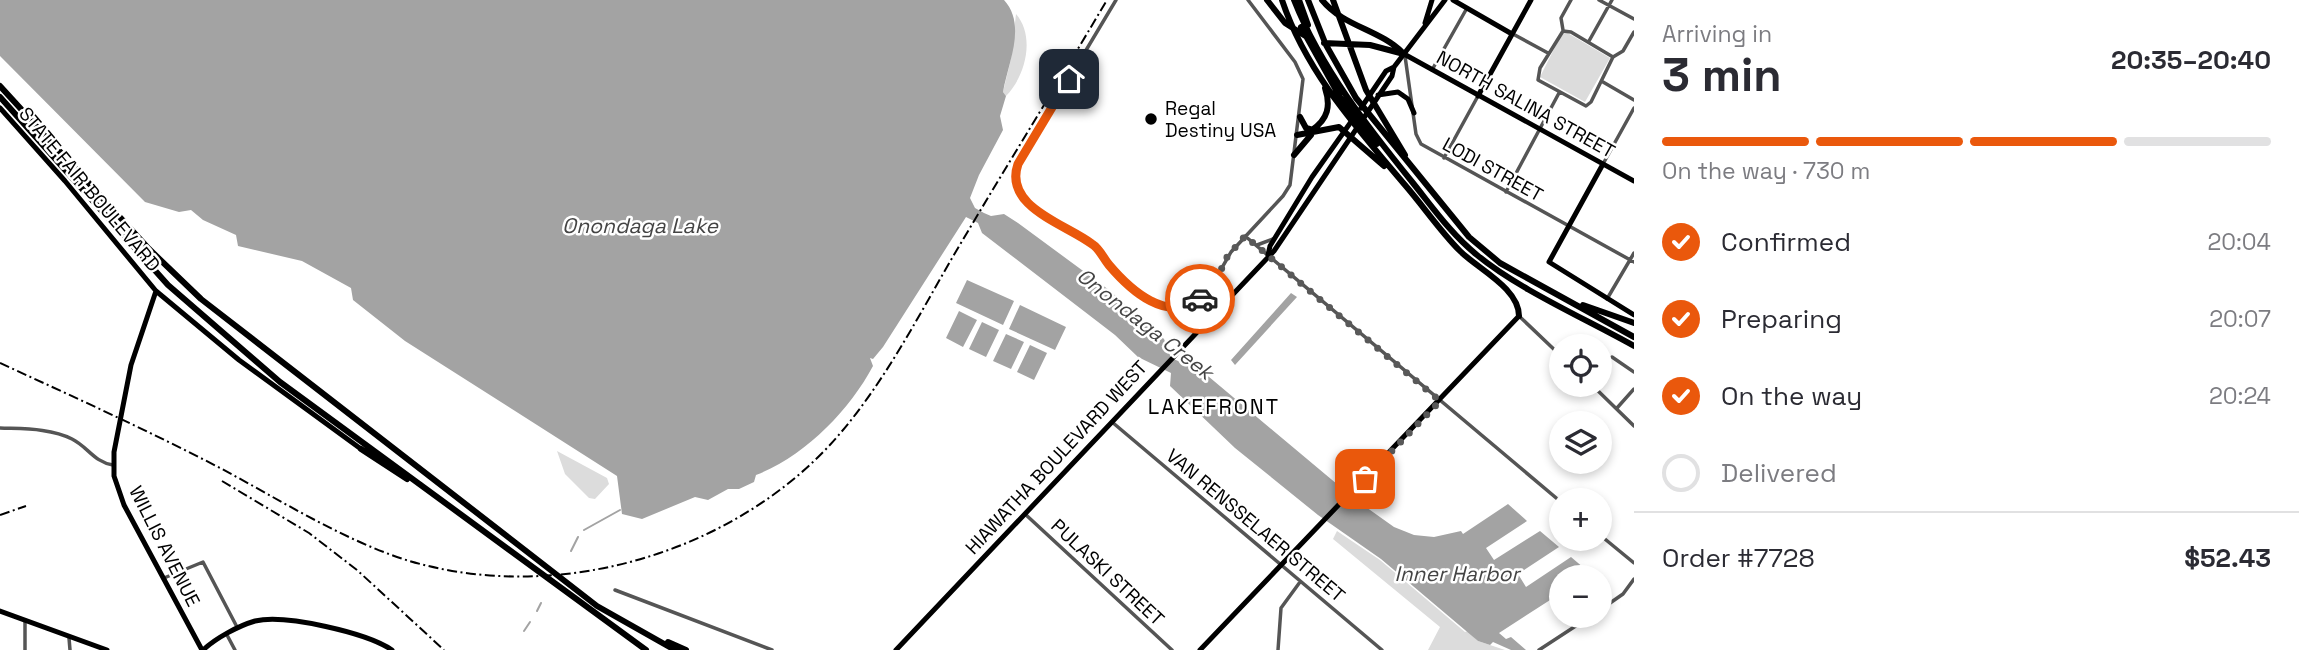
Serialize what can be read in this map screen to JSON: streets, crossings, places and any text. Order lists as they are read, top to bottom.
{
  "streets": {
    "main road": [
      "NORTH SALINA STREET",
      "STATE FAIR BOULEVARD",
      "HIAWATHA BOULEVARD WEST",
      "WILLIS AVENUE"
    ],
    "street": ["LODI STREET", "VAN RENSSELAER STREET", "PULASKI STREET"]
  },
  "crossings": [
    ["NORTH SALINA STREET", "LODI STREET"],
    ["NORTH SALINA STREET", "HIAWATHA BOULEVARD WEST"],
    ["LODI STREET", "HIAWATHA BOULEVARD WEST"],
    ["STATE FAIR BOULEVARD", "WILLIS AVENUE"],
    ["HIAWATHA BOULEVARD WEST", "VAN RENSSELAER STREET"],
    ["HIAWATHA BOULEVARD WEST", "PULASKI STREET"]
  ],
  "districts": ["LAKEFRONT"],
  "water": ["Onondaga Lake", "Onondaga Creek", "Inner Harbor"],
  "places": ["Regal Destiny USA"],
  "page": {
    "heading": ["3 min", "Arriving in", "20:35–20:40"],
    "panel": ["Order #7728", "$52.43"],
    "bar": "On the way · 730 m",
    "list": [
      ["Confirmed", "20:04"],
      ["Preparing", "20:07"],
      ["On the way", "20:24"],
      "Delivered"
    ],
    "map_buttons": ["+", "−"]
  }
}
